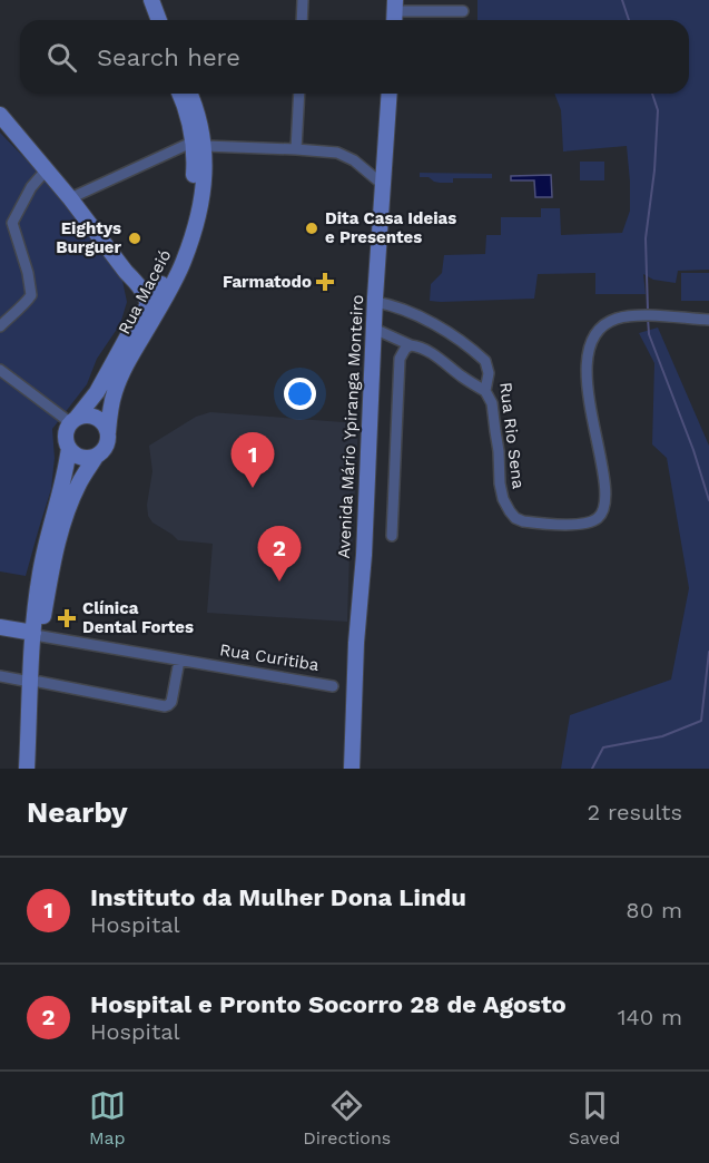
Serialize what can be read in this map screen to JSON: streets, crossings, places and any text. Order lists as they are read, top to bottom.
{
  "streets": {
    "main road": ["Rua Maceió", "Avenida Mário Ypiranga Monteiro", "Rua Curitiba"],
    "street": ["Rua Rio Sena"]
  },
  "crossings": [
    ["Avenida Mário Ypiranga Monteiro", "Rua Rio Sena"]
  ],
  "places": {
    "other": ["Dita Casa Ideias e Presentes", "Eightys Burguer"],
    "health": ["Farmatodo", "Clínica Dental Fortes"]
  },
  "page": {
    "search": "Search here",
    "pins": ["1", "2"],
    "heading": ["Nearby", "2 results"],
    "list": [
      {
        "mark": "1",
        "name": "Instituto da Mulher Dona Lindu",
        "note": "Hospital",
        "value": "80 m"
      },
      {
        "mark": "2",
        "name": "Hospital e Pronto Socorro 28 de Agosto",
        "note": "Hospital",
        "value": "140 m"
      }
    ],
    "nav": ["Map", "Directions", "Saved"]
  }
}
